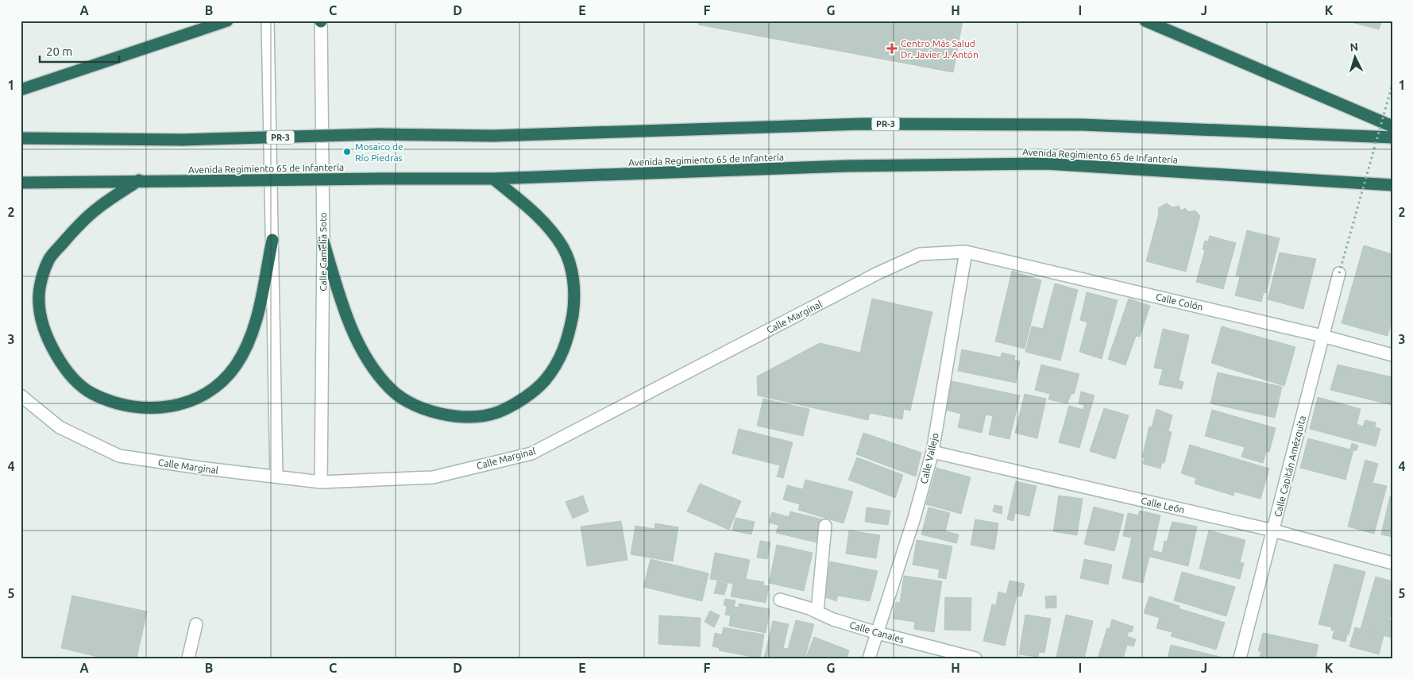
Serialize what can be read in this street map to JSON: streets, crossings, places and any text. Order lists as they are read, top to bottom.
{
  "streets": {
    "highway": ["PR-3", "Avenida Regimiento 65 de Infantería"],
    "street": [
      "Calle Camelia Soto",
      "Calle Colón",
      "Calle Marginal",
      "Calle Vallejo",
      "Calle Capitán Amézquita",
      "Calle León",
      "Calle Canales"
    ]
  },
  "crossings": [
    ["Calle Camelia Soto", "Calle Marginal"],
    ["Calle Colón", "Calle Marginal"],
    ["Calle Colón", "Calle Vallejo"],
    ["Calle Colón", "Calle Capitán Amézquita"],
    ["Calle Marginal", "Calle Vallejo"],
    ["Calle Vallejo", "Calle León"],
    ["Calle Vallejo", "Calle Canales"],
    ["Calle Capitán Amézquita", "Calle León"]
  ],
  "places": {
    "health": ["Centro Más Salud Dr. Javier J. Antón"],
    "other": ["Mosaico de Río Piedras"]
  },
  "scale_bar": "20 m",
  "north": "top",
  "grid": {
    "columns": [
      "A",
      "B",
      "C",
      "D",
      "E",
      "F",
      "G",
      "H",
      "I",
      "J",
      "K"
    ],
    "rows": [
      "1",
      "2",
      "3",
      "4",
      "5"
    ]
  }
}
